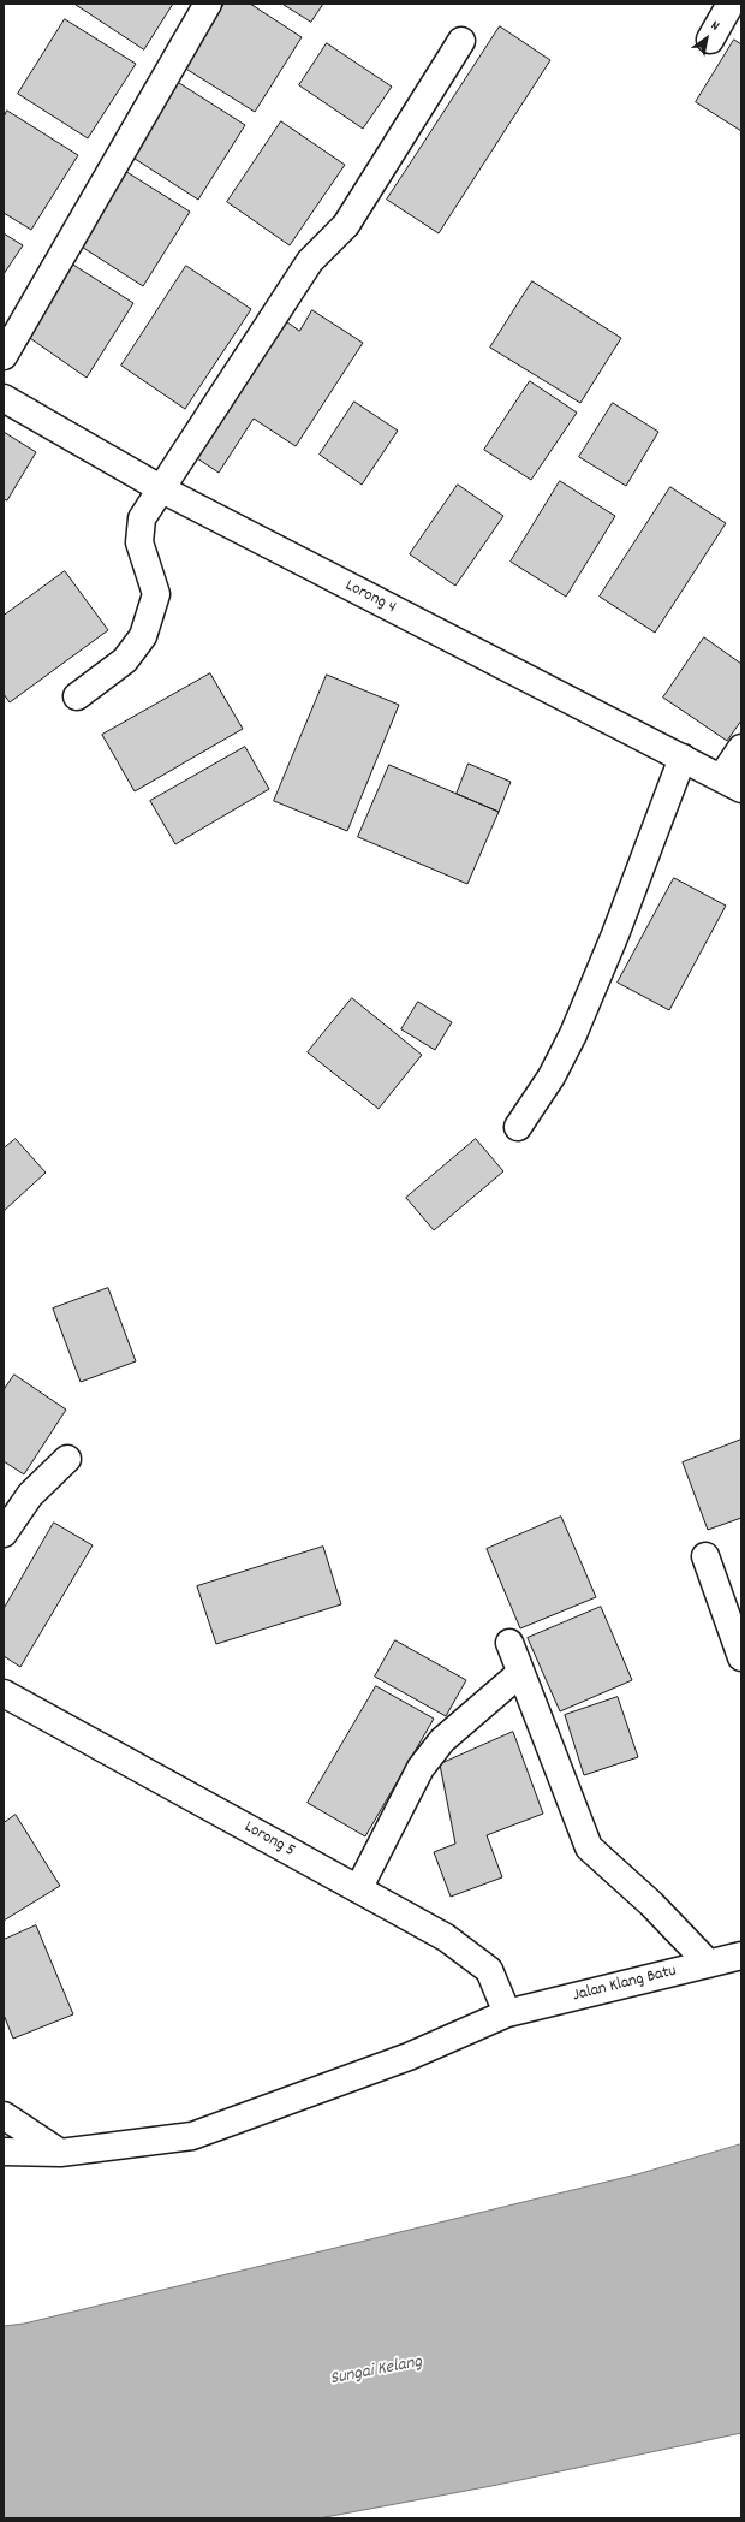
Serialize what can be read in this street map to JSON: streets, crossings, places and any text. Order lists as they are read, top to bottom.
{
  "streets": {
    "street": ["Lorong 4", "Lorong 5", "Jalan Klang Batu"]
  },
  "crossings": [
    ["Lorong 5", "Jalan Klang Batu"]
  ],
  "water": ["Sungai Kelang"],
  "north": "top right"
}
